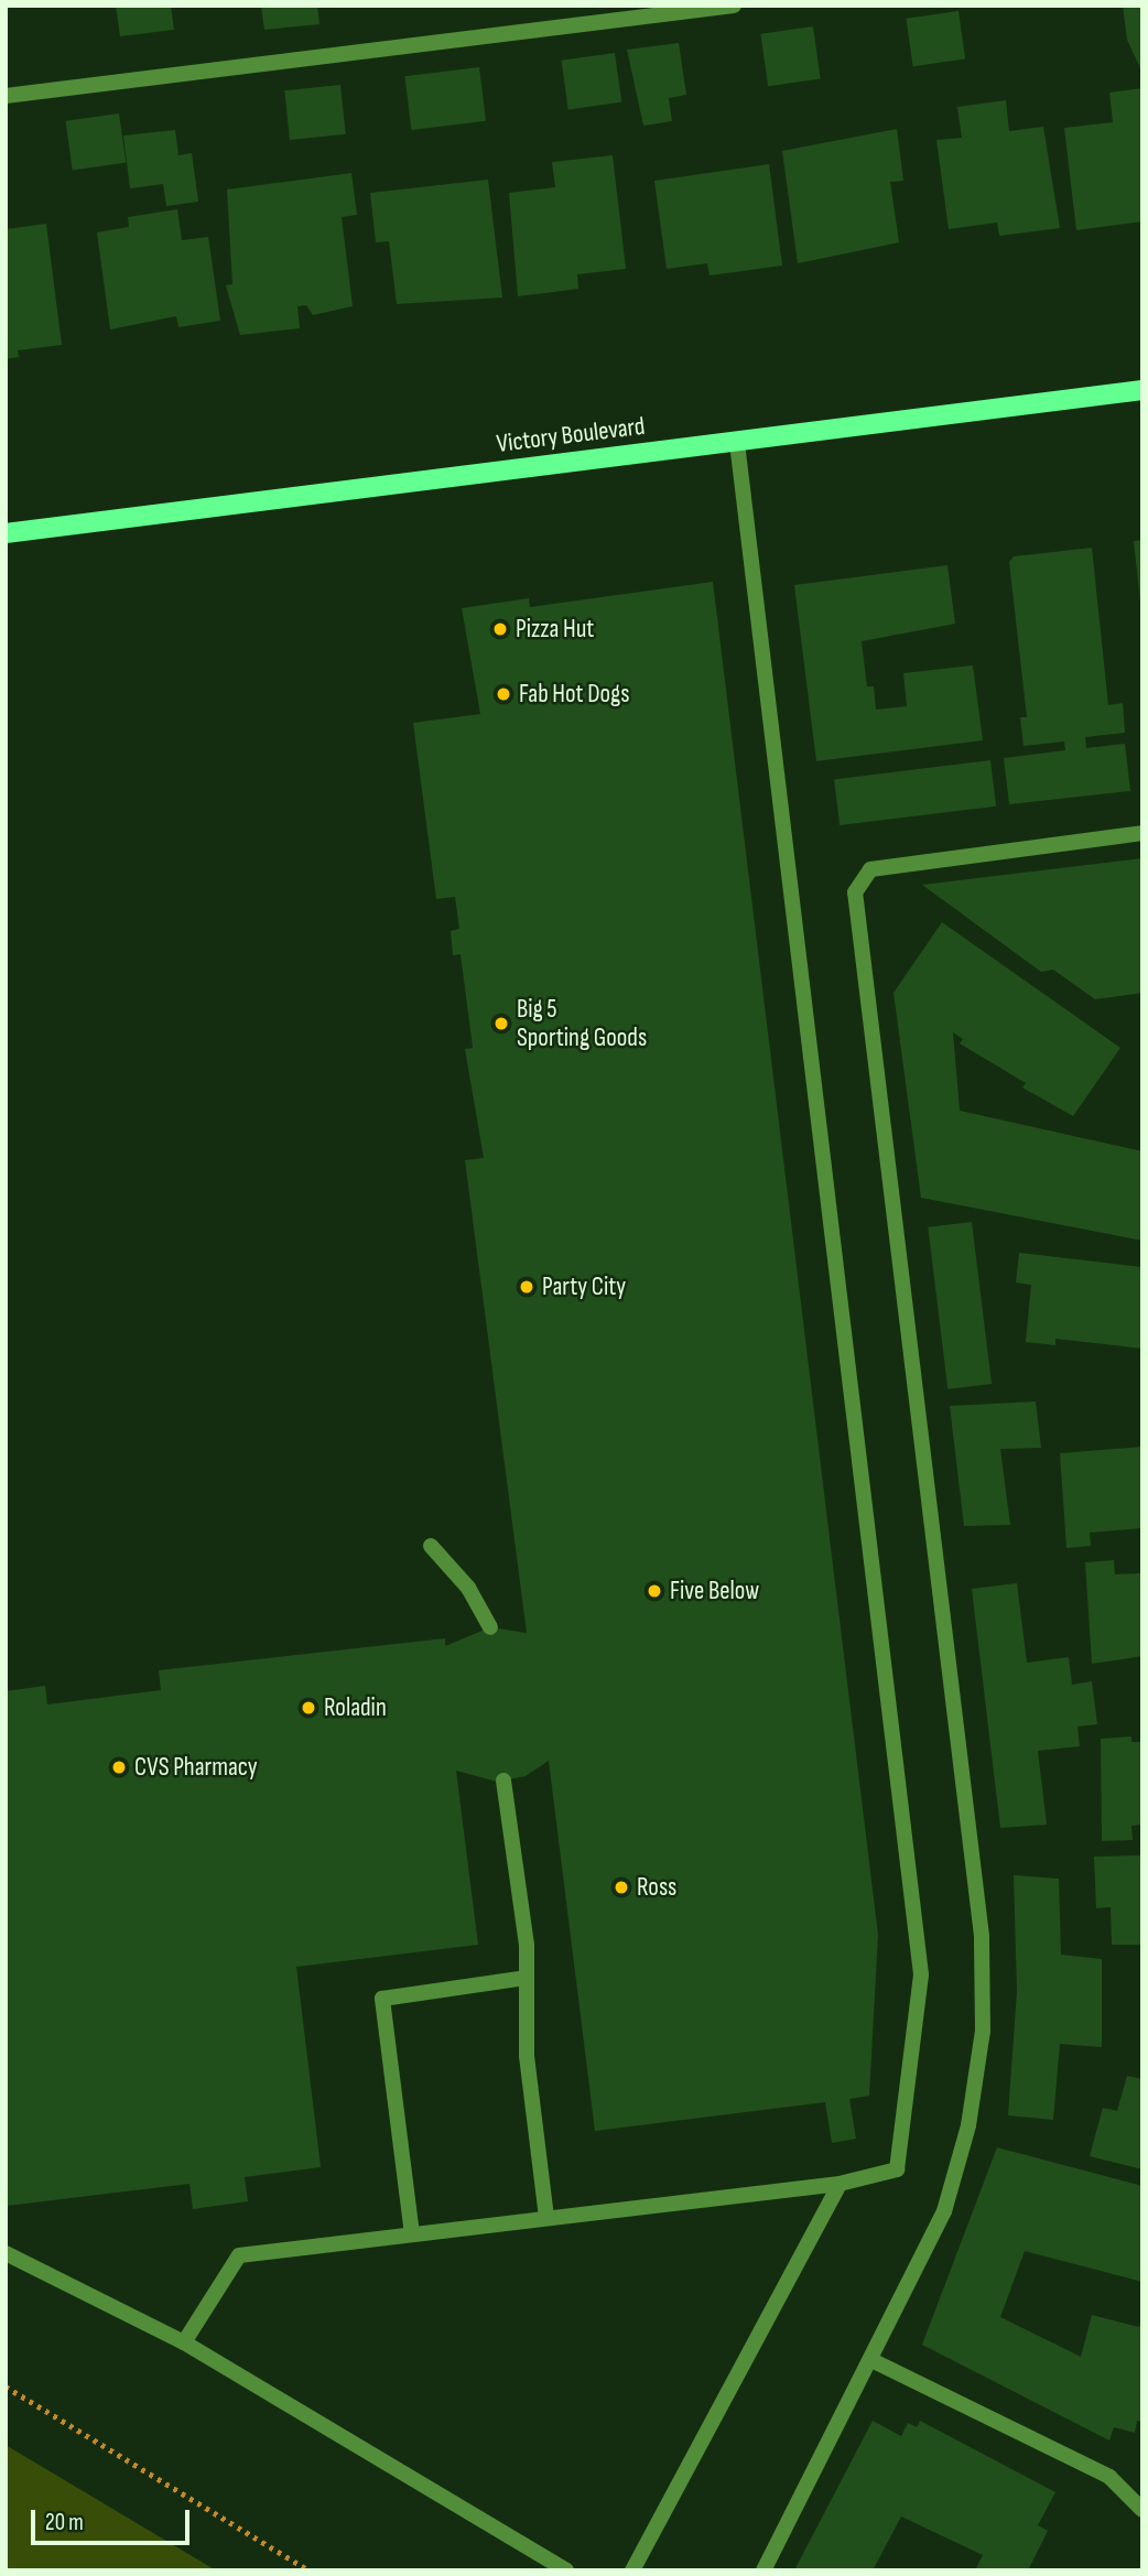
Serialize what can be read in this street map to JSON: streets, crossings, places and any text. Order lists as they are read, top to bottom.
{
  "streets": {
    "main road": ["Victory Boulevard"]
  },
  "places": [
    "Pizza Hut",
    "Fab Hot Dogs",
    "Big 5 Sporting Goods",
    "Party City",
    "Five Below",
    "Roladin",
    "CVS Pharmacy",
    "Ross"
  ],
  "scale_bar": "20 m"
}
